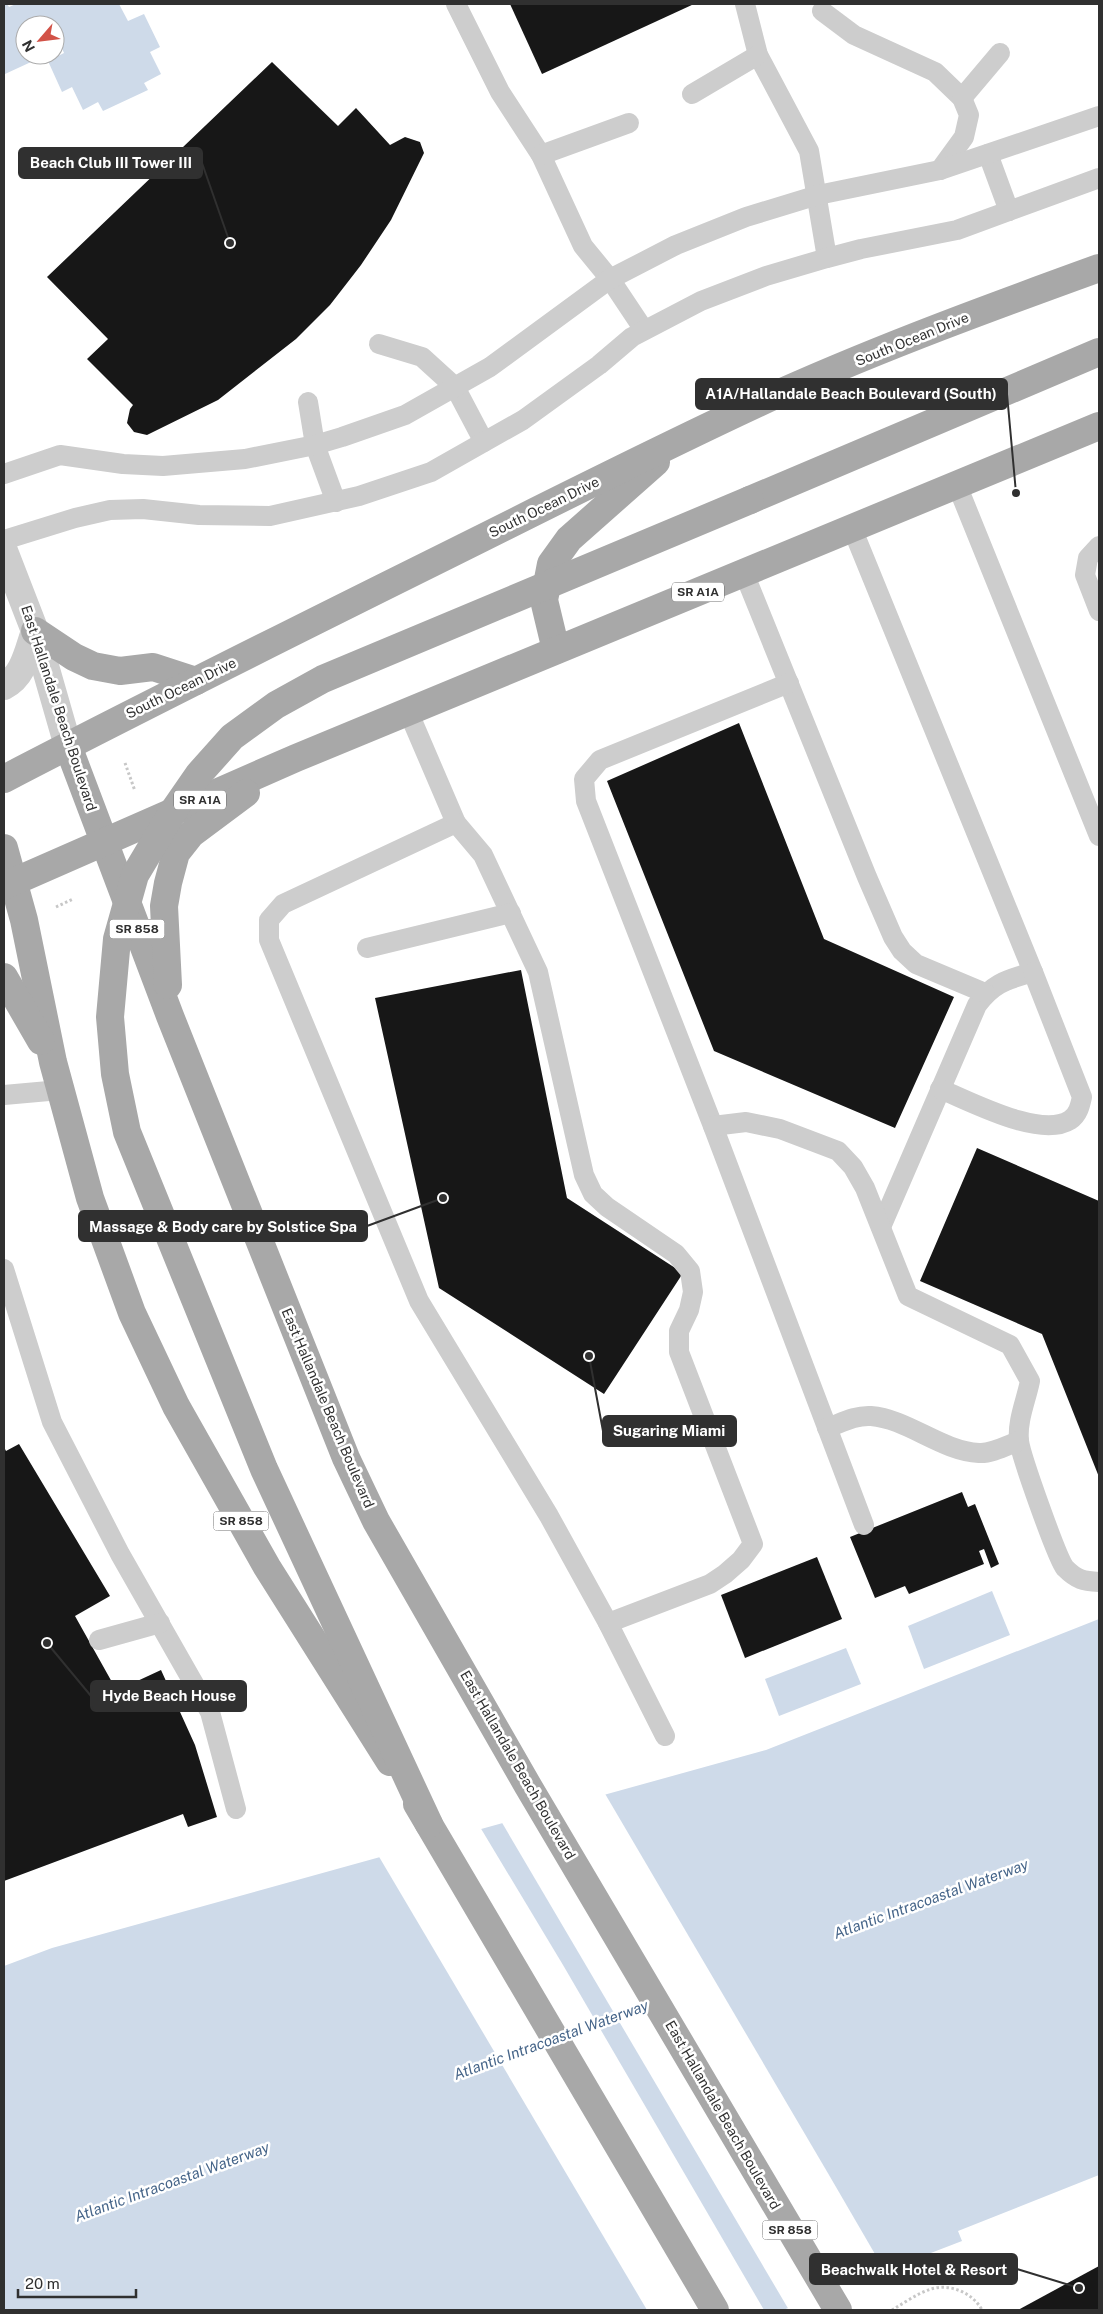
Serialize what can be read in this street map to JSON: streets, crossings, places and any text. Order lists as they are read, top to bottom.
{
  "streets": {
    "main road": [
      "South Ocean Drive",
      "SR A1A",
      "East Hallandale Beach Boulevard",
      "SR 858"
    ]
  },
  "crossings": [
    ["South Ocean Drive", "East Hallandale Beach Boulevard"],
    ["SR A1A", "East Hallandale Beach Boulevard"],
    ["SR A1A", "SR 858"]
  ],
  "water": ["Atlantic Intracoastal Waterway"],
  "places": [
    "Beach Club III Tower III",
    "A1A/Hallandale Beach Boulevard (South)",
    "Massage & Body care by Solstice Spa",
    "Sugaring Miami",
    "Hyde Beach House",
    "Beachwalk Hotel & Resort"
  ],
  "scale_bar": "20 m",
  "north": "bottom left"
}
